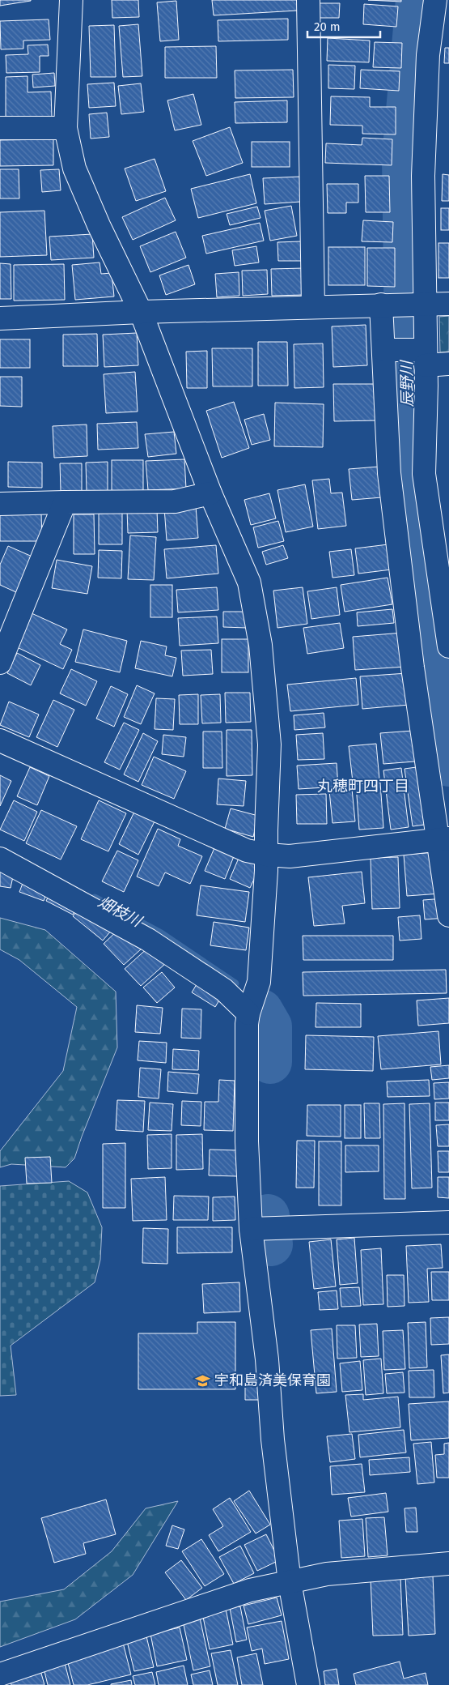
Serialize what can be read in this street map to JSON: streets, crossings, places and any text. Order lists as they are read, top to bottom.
{
  "districts": ["丸穂町四丁目"],
  "water": ["辰野川", "畑枝川"],
  "places": {
    "school or university": ["宇和島済美保育園"]
  },
  "scale_bar": "20 m"
}
